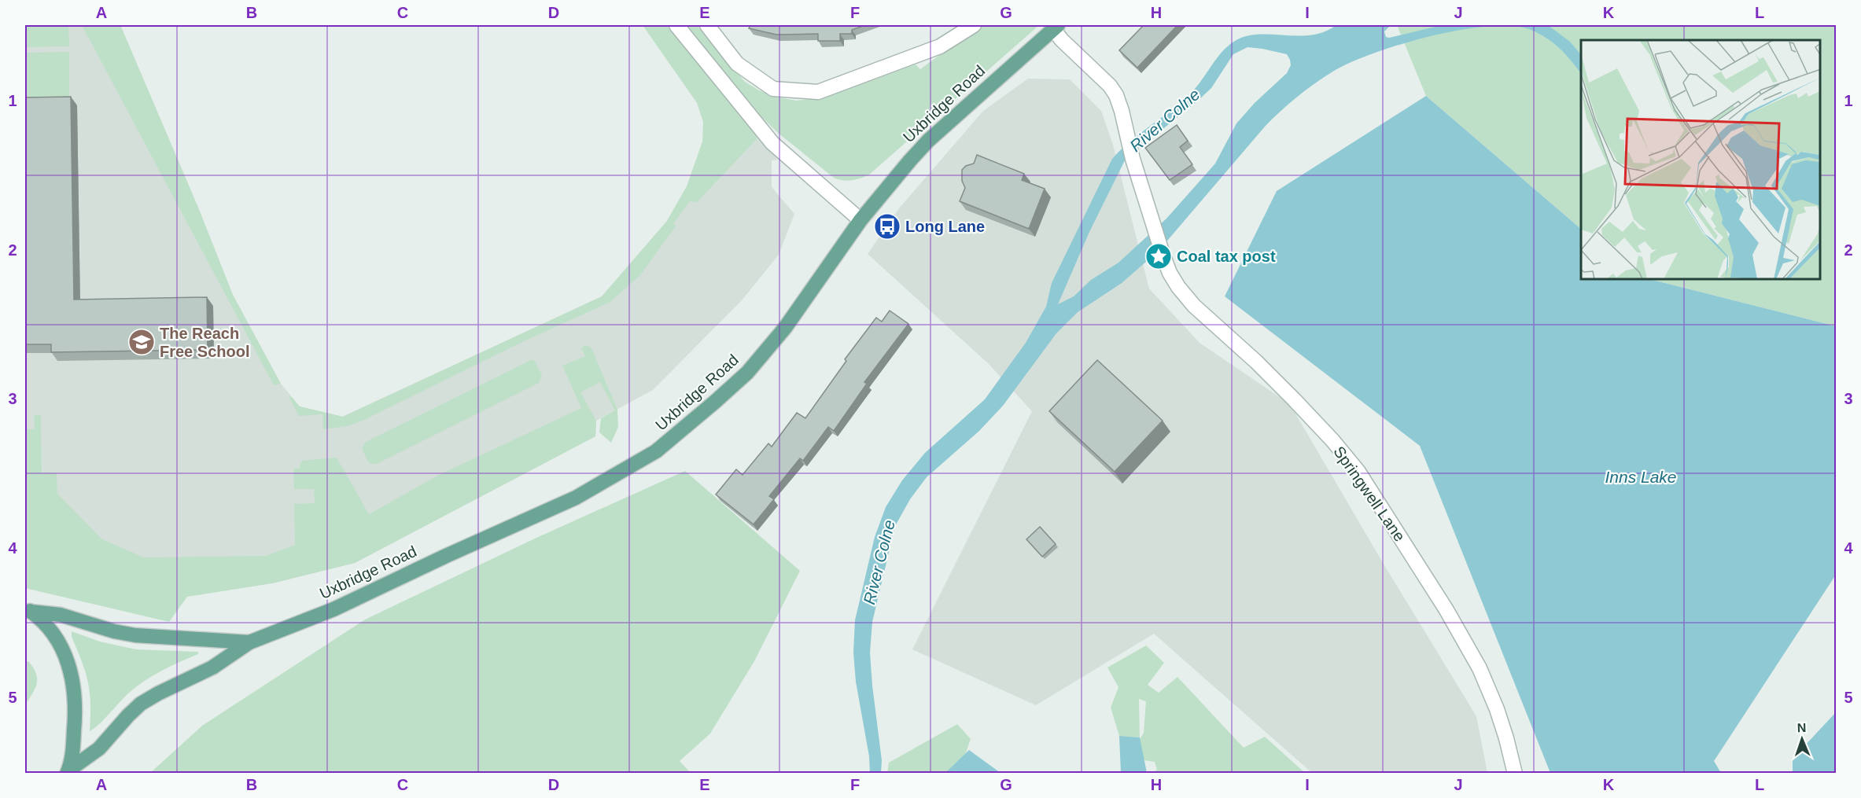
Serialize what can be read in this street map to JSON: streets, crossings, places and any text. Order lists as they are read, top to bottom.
{
  "streets": {
    "main road": ["Uxbridge Road"],
    "street": ["Springwell Lane"]
  },
  "crossings": [
    ["Uxbridge Road", "Springwell Lane"]
  ],
  "water": ["River Colne", "Inns Lake"],
  "places": {
    "bus stop": ["Long Lane"],
    "place": ["Coal tax post"],
    "school or university": ["The Reach Free School"]
  },
  "north": "top",
  "grid": {
    "columns": [
      "A",
      "B",
      "C",
      "D",
      "E",
      "F",
      "G",
      "H",
      "I",
      "J",
      "K",
      "L"
    ],
    "rows": [
      "1",
      "2",
      "3",
      "4",
      "5"
    ]
  }
}
